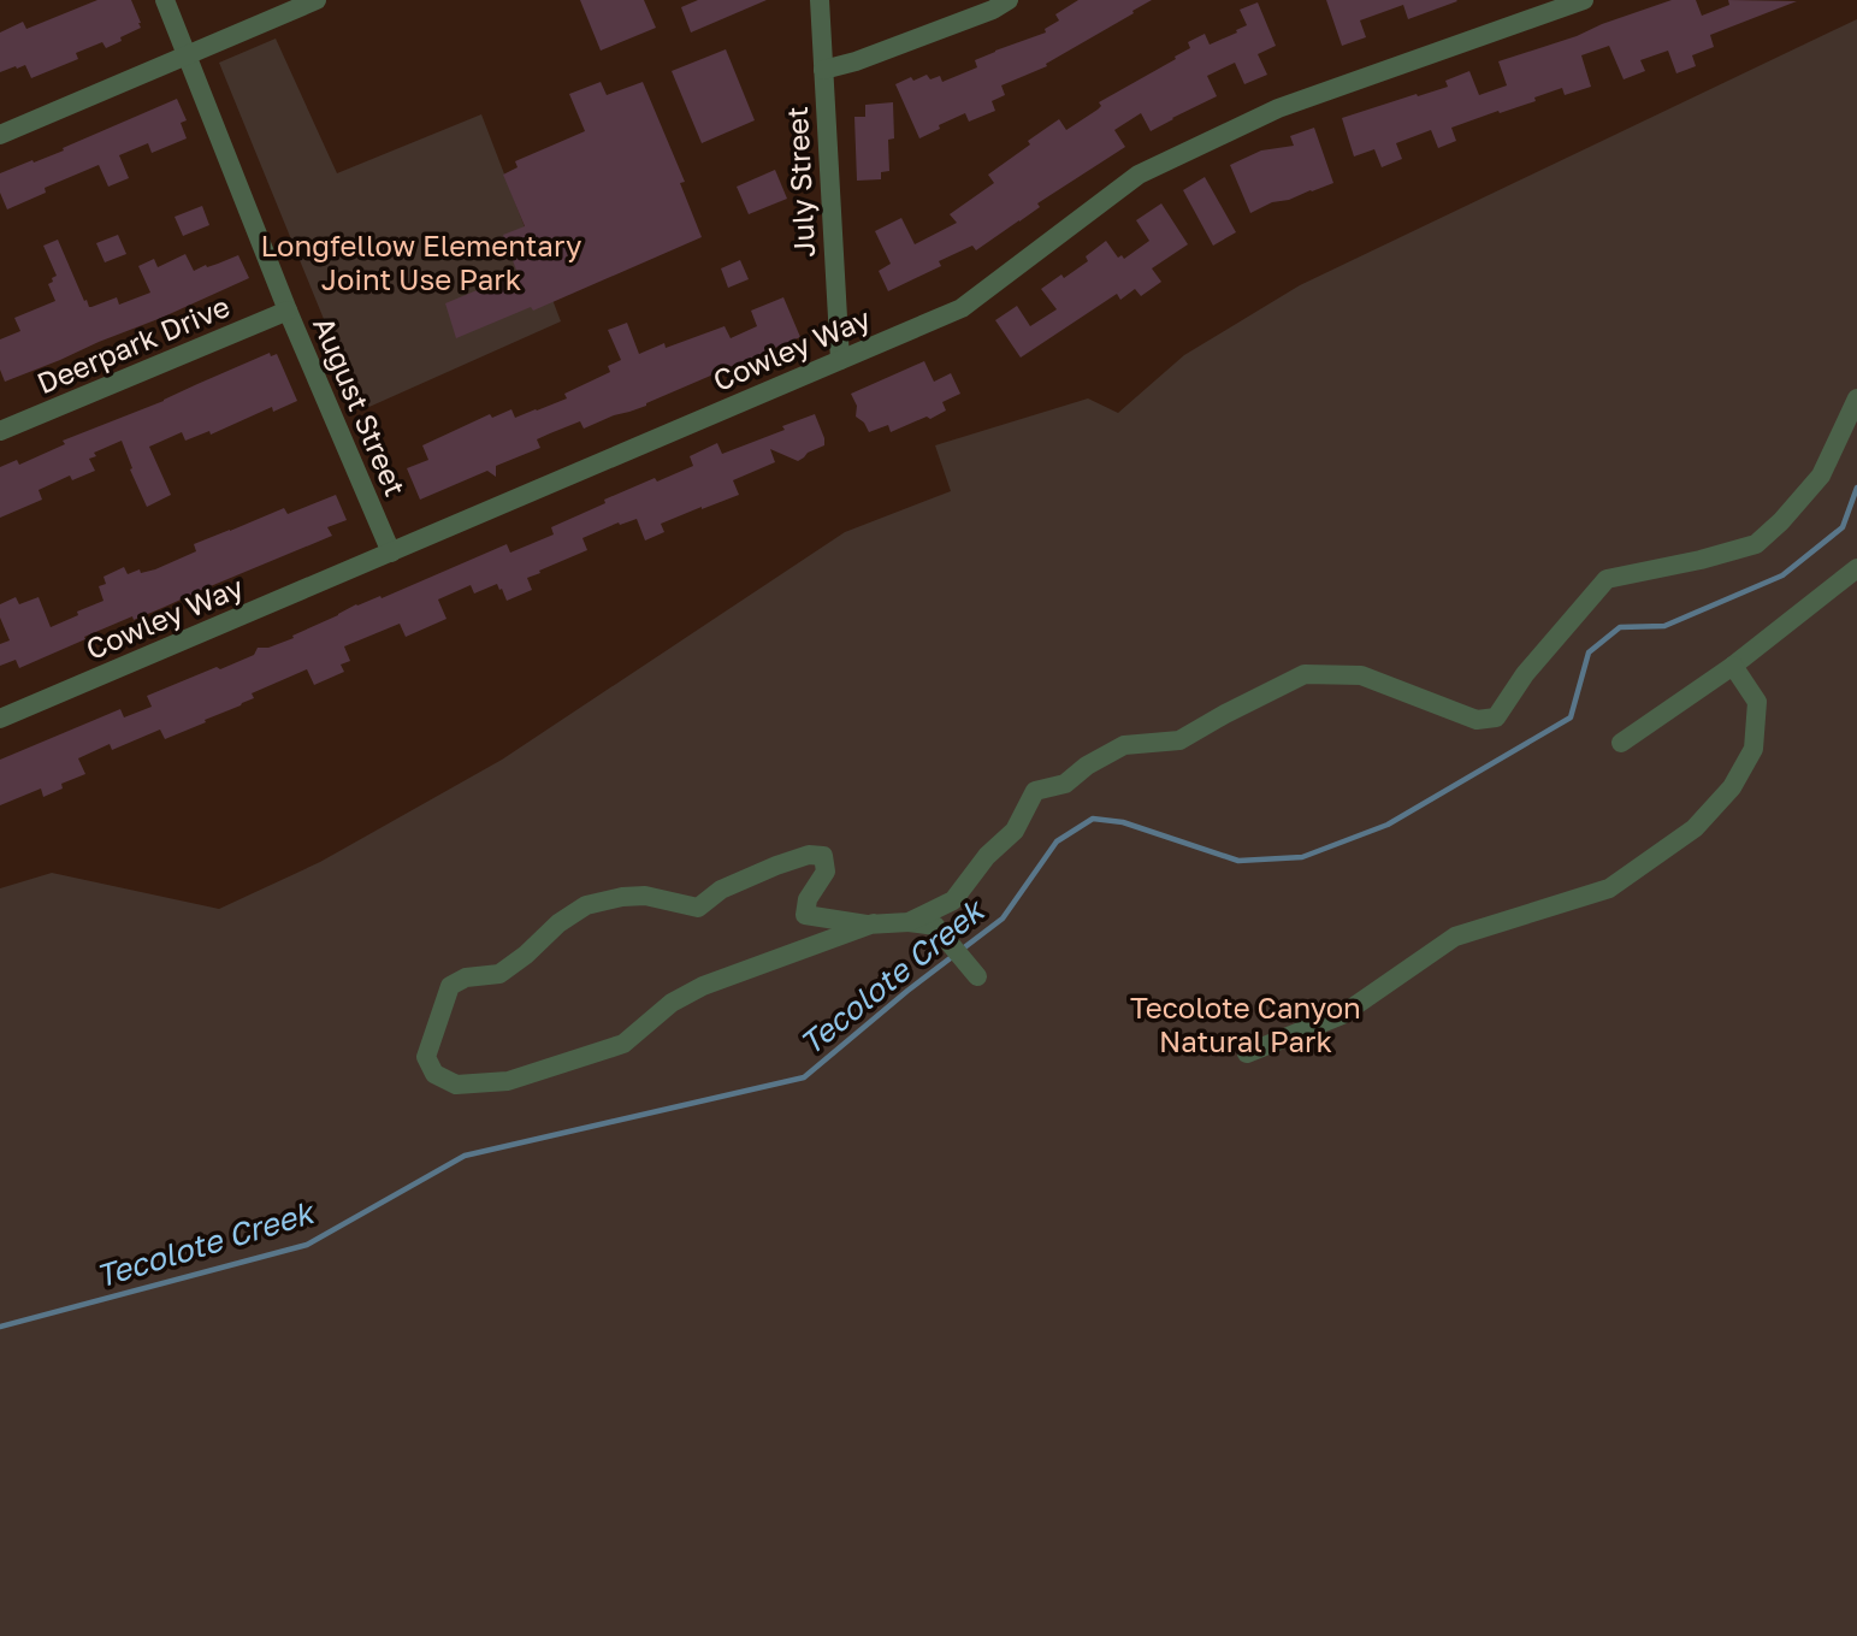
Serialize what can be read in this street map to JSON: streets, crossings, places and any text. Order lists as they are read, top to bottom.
{
  "streets": {
    "street": [
      "July Street",
      "Deerpark Drive",
      "Cowley Way",
      "August Street"
    ]
  },
  "crossings": [
    ["July Street", "Cowley Way"],
    ["Deerpark Drive", "August Street"],
    ["Cowley Way", "August Street"]
  ],
  "water": ["Tecolote Creek"],
  "parks": ["Longfellow Elementary Joint Use Park", "Tecolote Canyon Natural Park"]
}
